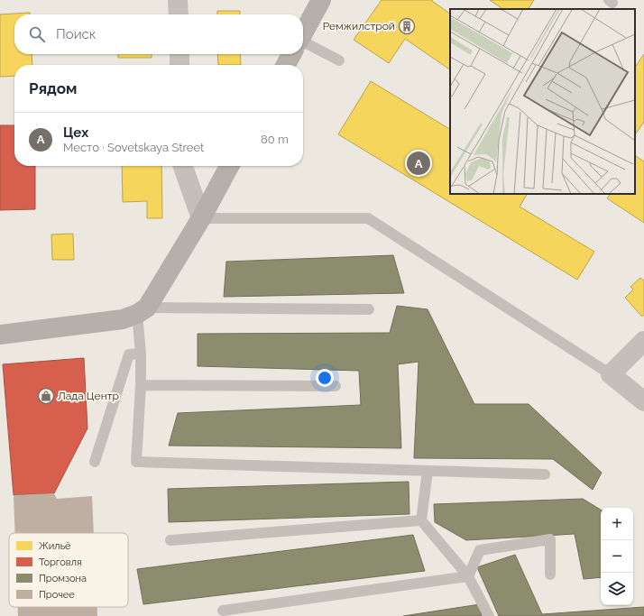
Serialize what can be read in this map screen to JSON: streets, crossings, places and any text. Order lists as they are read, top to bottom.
{
  "places": {
    "building": ["Ремжилстрой"],
    "shop": ["Лада Центр"]
  },
  "legend": [
    "Жильё",
    "Торговля",
    "Промзона",
    "Прочее"
  ],
  "page": {
    "search": "Поиск",
    "heading": "Рядом",
    "list": [
      {
        "mark": "A",
        "name": "Цех",
        "note": "Место · Sovetskaya Street",
        "value": "80 m"
      }
    ],
    "pins": "A",
    "map_buttons": ["+", "−"]
  }
}
